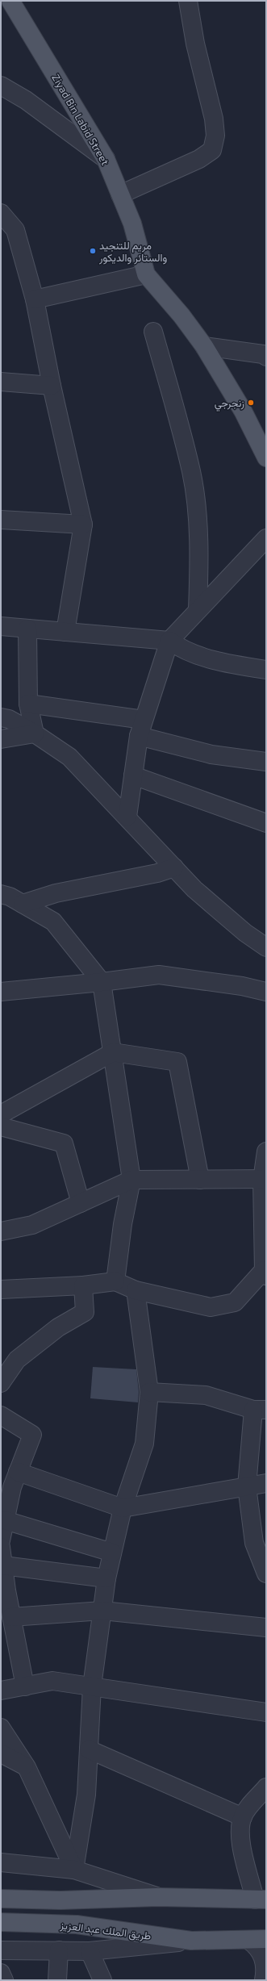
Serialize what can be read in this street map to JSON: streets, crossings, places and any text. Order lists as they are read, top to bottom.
{
  "streets": {
    "main road": ["Ziyad Bin Labid Street", "طريق الملك عبد العزيز"]
  },
  "places": ["مريم للتنجيد والستائر والديكور", "زنجرجي"]
}
